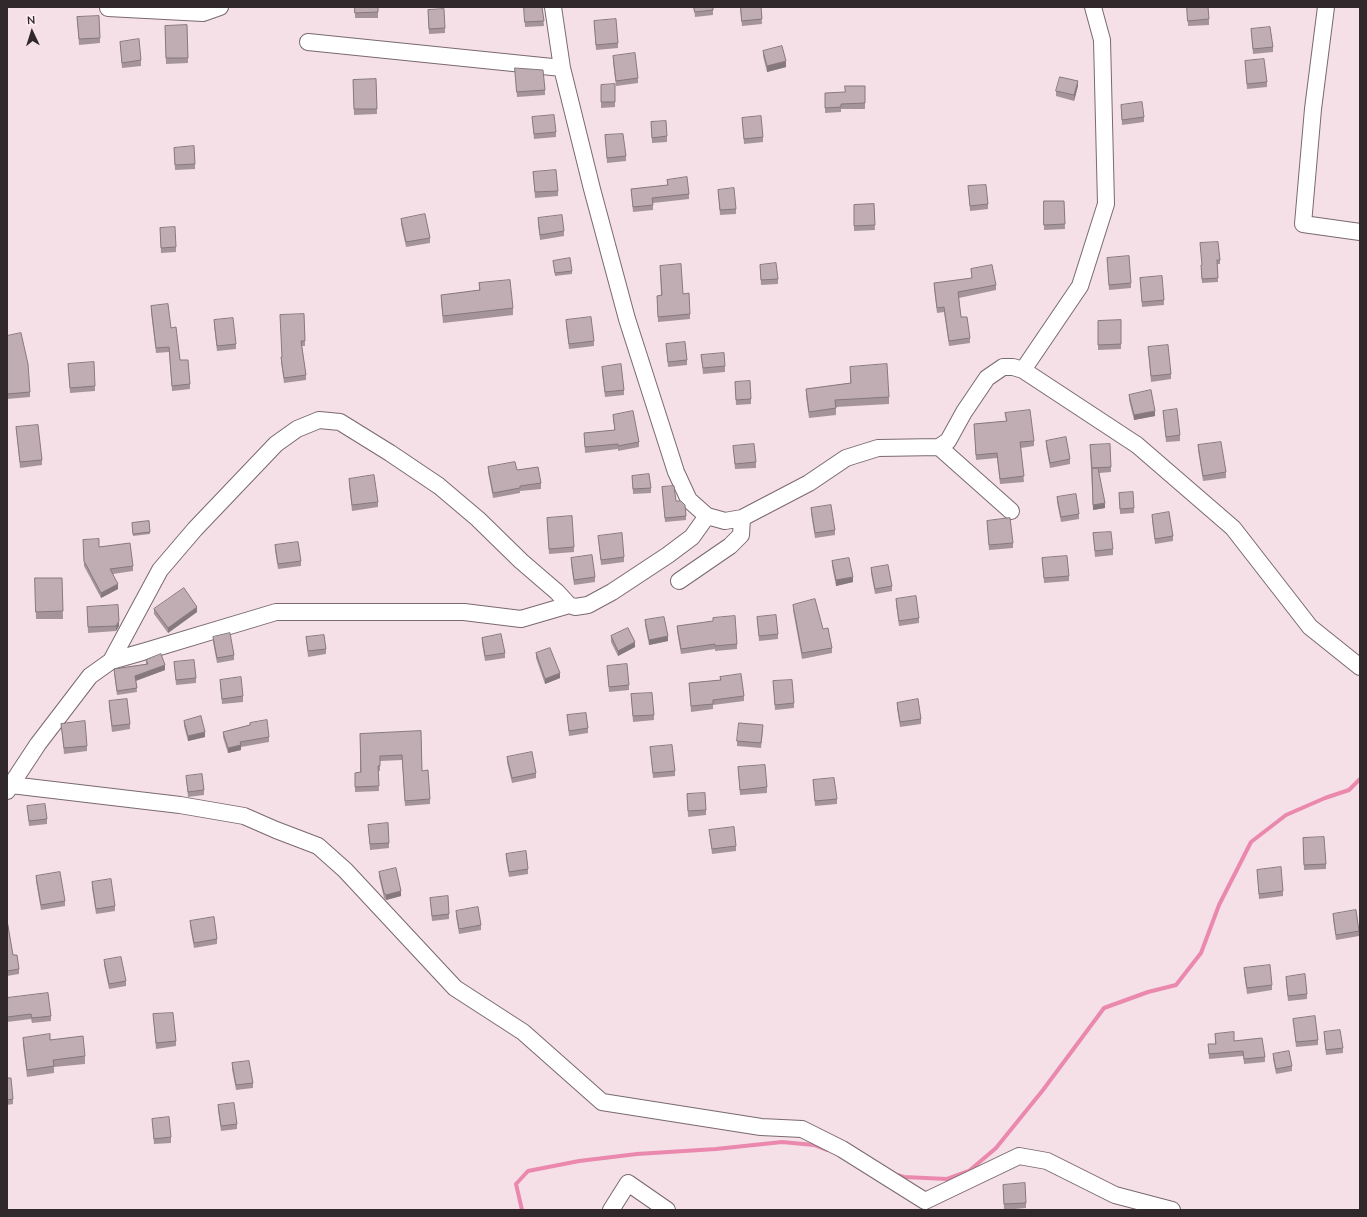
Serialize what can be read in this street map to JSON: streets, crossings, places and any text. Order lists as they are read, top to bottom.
{
  "north": "top"
}
